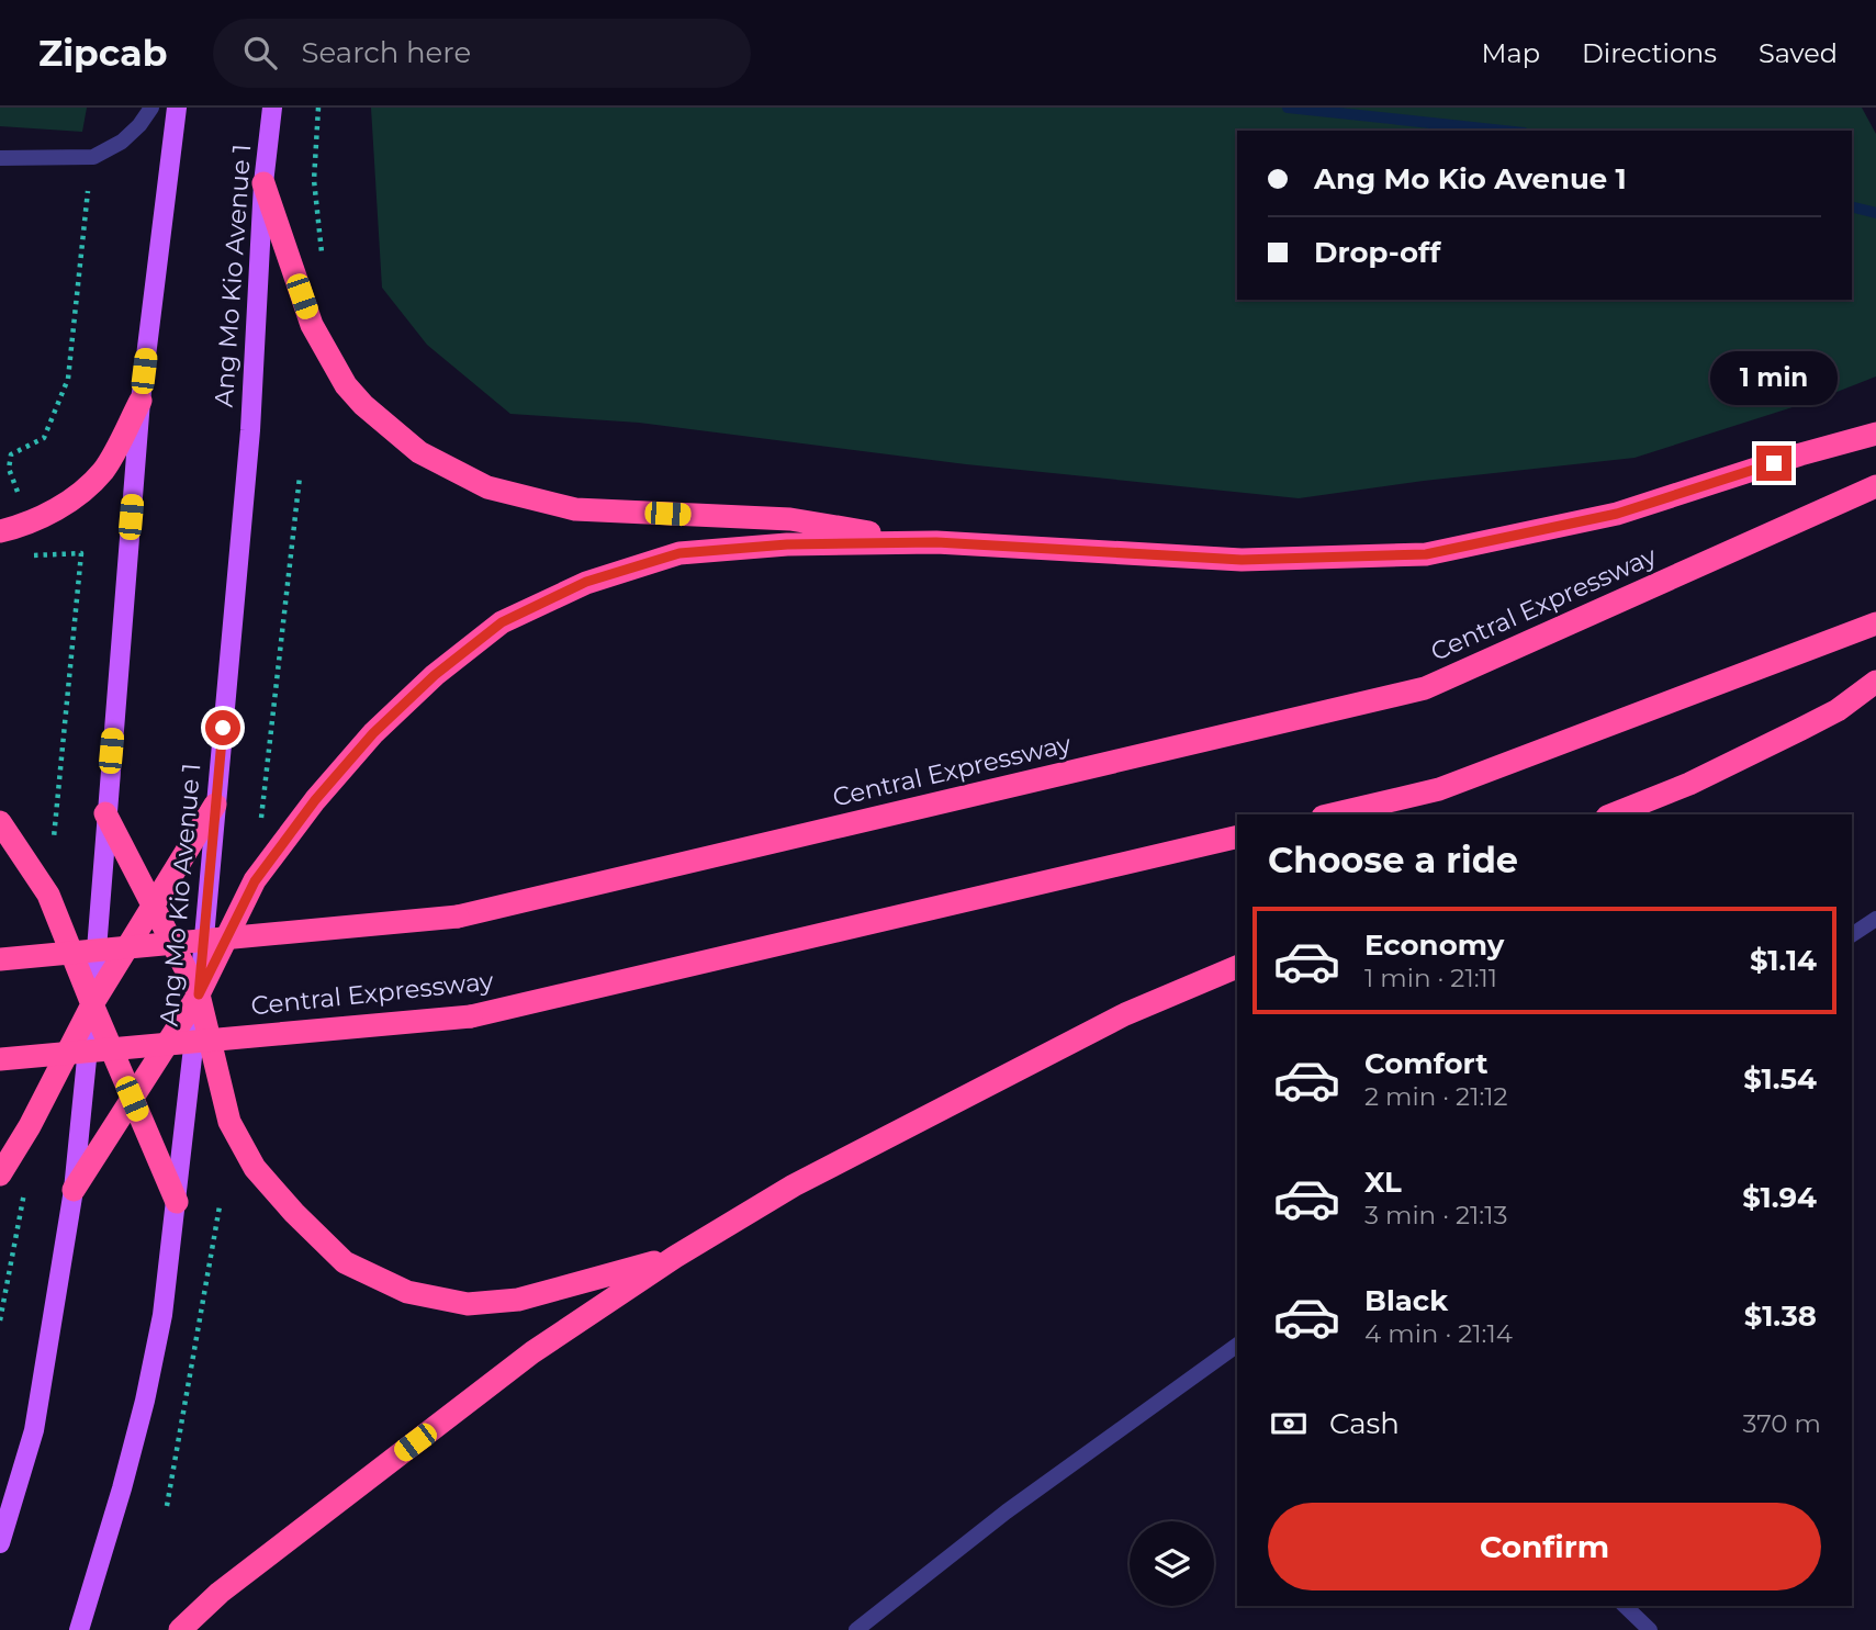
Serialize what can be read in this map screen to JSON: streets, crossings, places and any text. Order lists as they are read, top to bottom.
{
  "streets": {
    "highway": ["Central Expressway"],
    "main road": ["Ang Mo Kio Avenue 1"]
  },
  "page": {
    "header": "Zipcab",
    "search": "Search here",
    "nav": ["Map", "Directions", "Saved"],
    "banner": ["Ang Mo Kio Avenue 1", "Drop-off"],
    "bubble": "1 min",
    "heading": "Choose a ride",
    "list": [
      {
        "name": "Economy",
        "note": "1 min · 21:11",
        "value": "$1.14"
      },
      {
        "name": "Comfort",
        "note": "2 min · 21:12",
        "value": "$1.54"
      },
      {
        "name": "XL",
        "note": "3 min · 21:13",
        "value": "$1.94"
      },
      {
        "name": "Black",
        "note": "4 min · 21:14",
        "value": "$1.38"
      }
    ],
    "pay": ["Cash", "370 m"],
    "buttons": "Confirm"
  }
}
